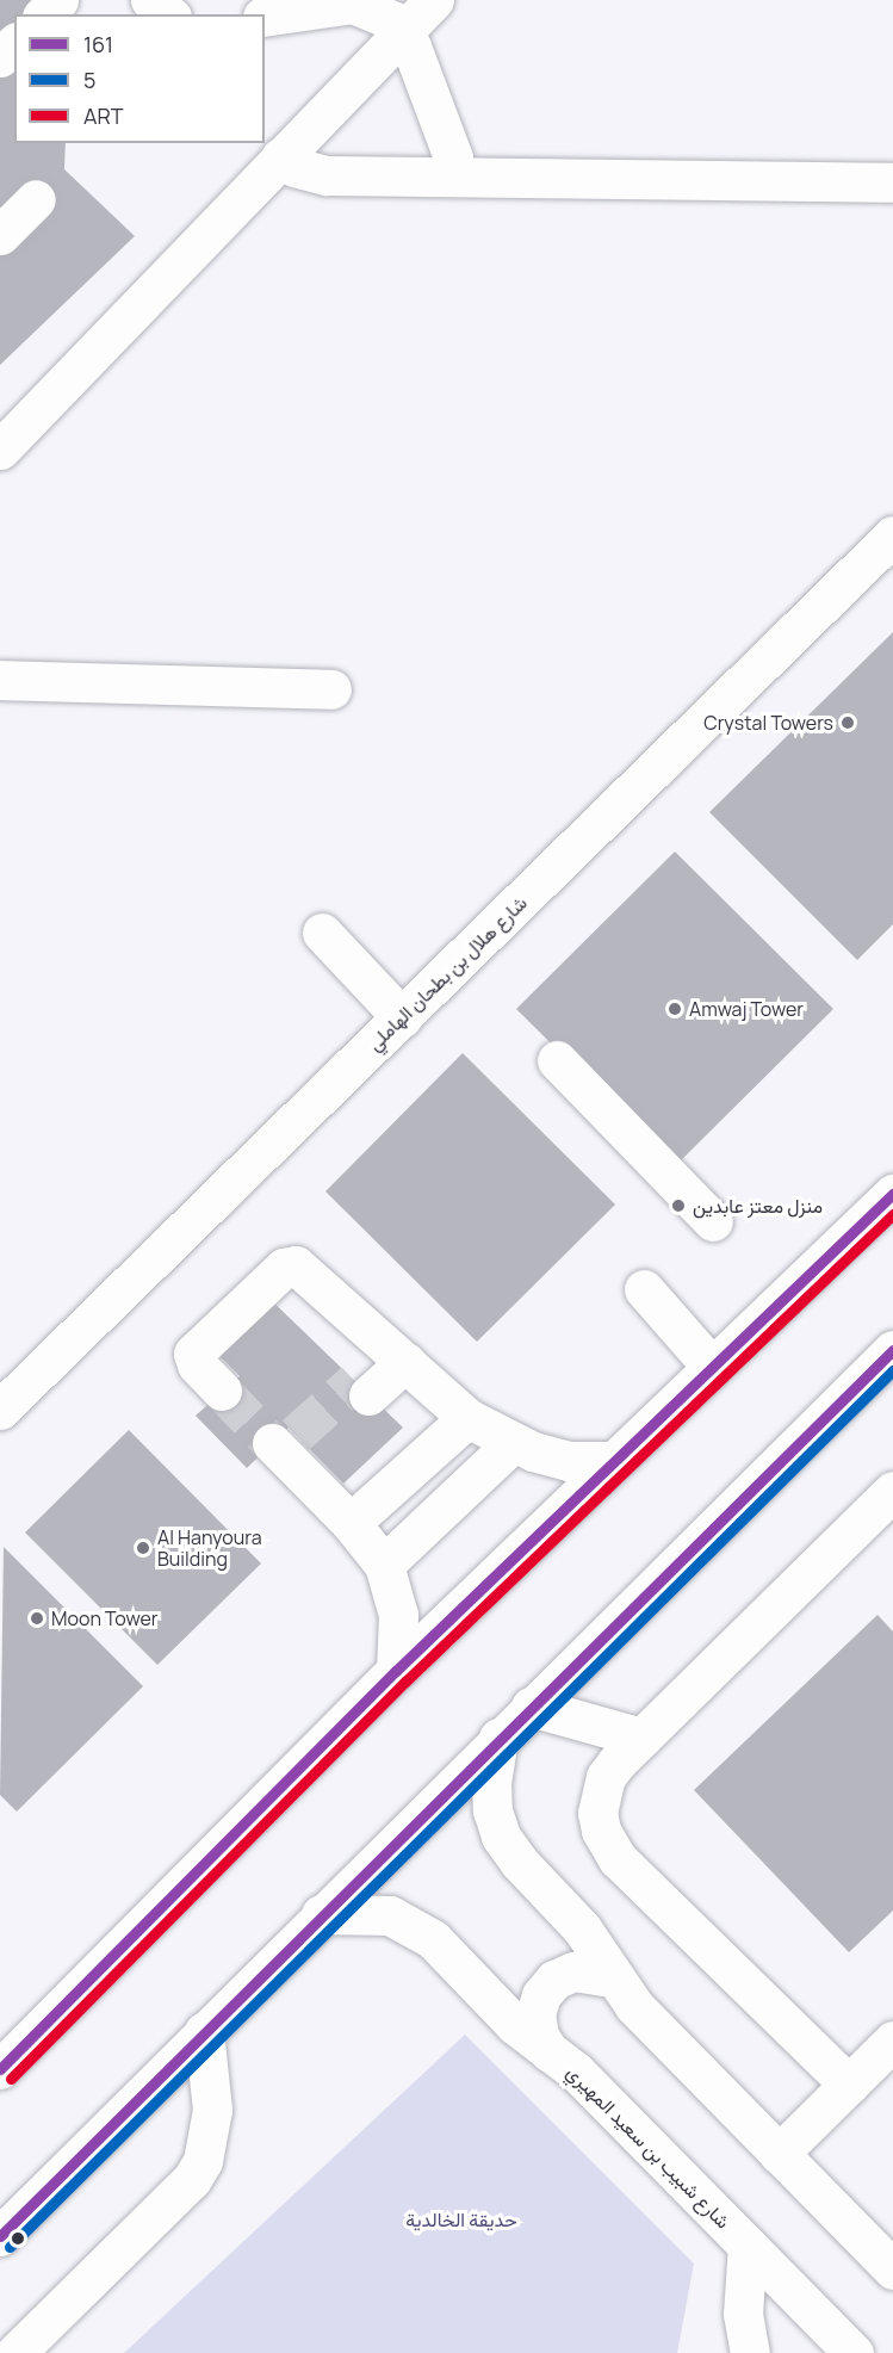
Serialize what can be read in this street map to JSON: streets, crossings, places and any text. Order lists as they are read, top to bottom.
{
  "streets": {
    "street": ["شارع هلال بن بطحان الهاملي", "شارع شبيب بن سعيد المهيري"]
  },
  "parks": ["حديقة الخالدية"],
  "places": [
    "Crystal Towers",
    "Amwaj Tower",
    "منزل معتز عابدين",
    "Al Hanyoura Building",
    "Moon Tower"
  ],
  "lines": ["transit line 161", "transit line ART", "transit line 5"],
  "legend": ["161", "5", "ART"]
}
